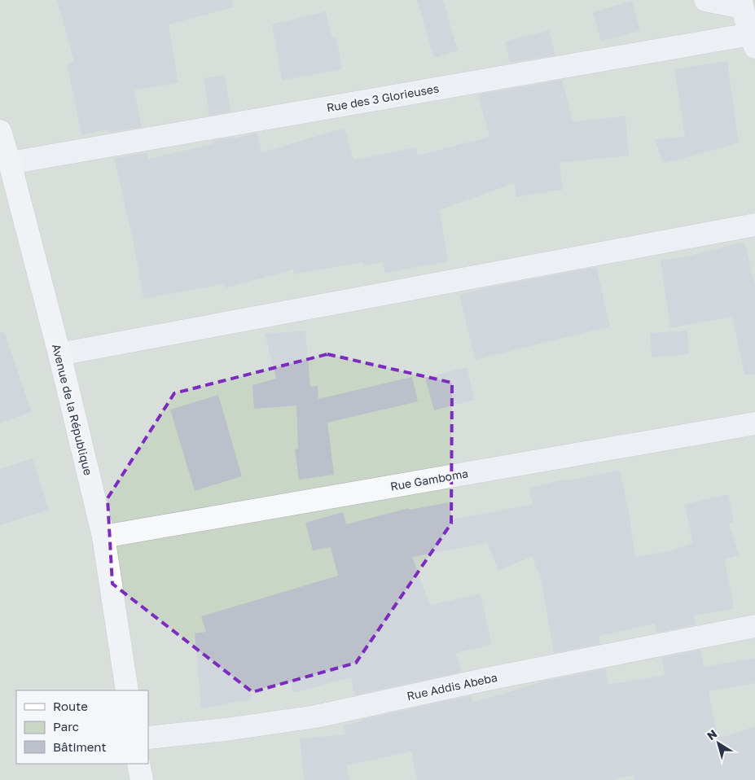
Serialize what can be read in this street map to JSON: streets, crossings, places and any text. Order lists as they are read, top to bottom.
{
  "streets": {
    "street": [
      "Rue des 3 Glorieuses",
      "Avenue de la République",
      "Rue Gamboma",
      "Rue Addis Abeba"
    ]
  },
  "crossings": [
    ["Rue des 3 Glorieuses", "Avenue de la République"],
    ["Avenue de la République", "Rue Gamboma"]
  ],
  "legend": ["Route", "Parc", "Bâtiment"],
  "north": "top left"
}
